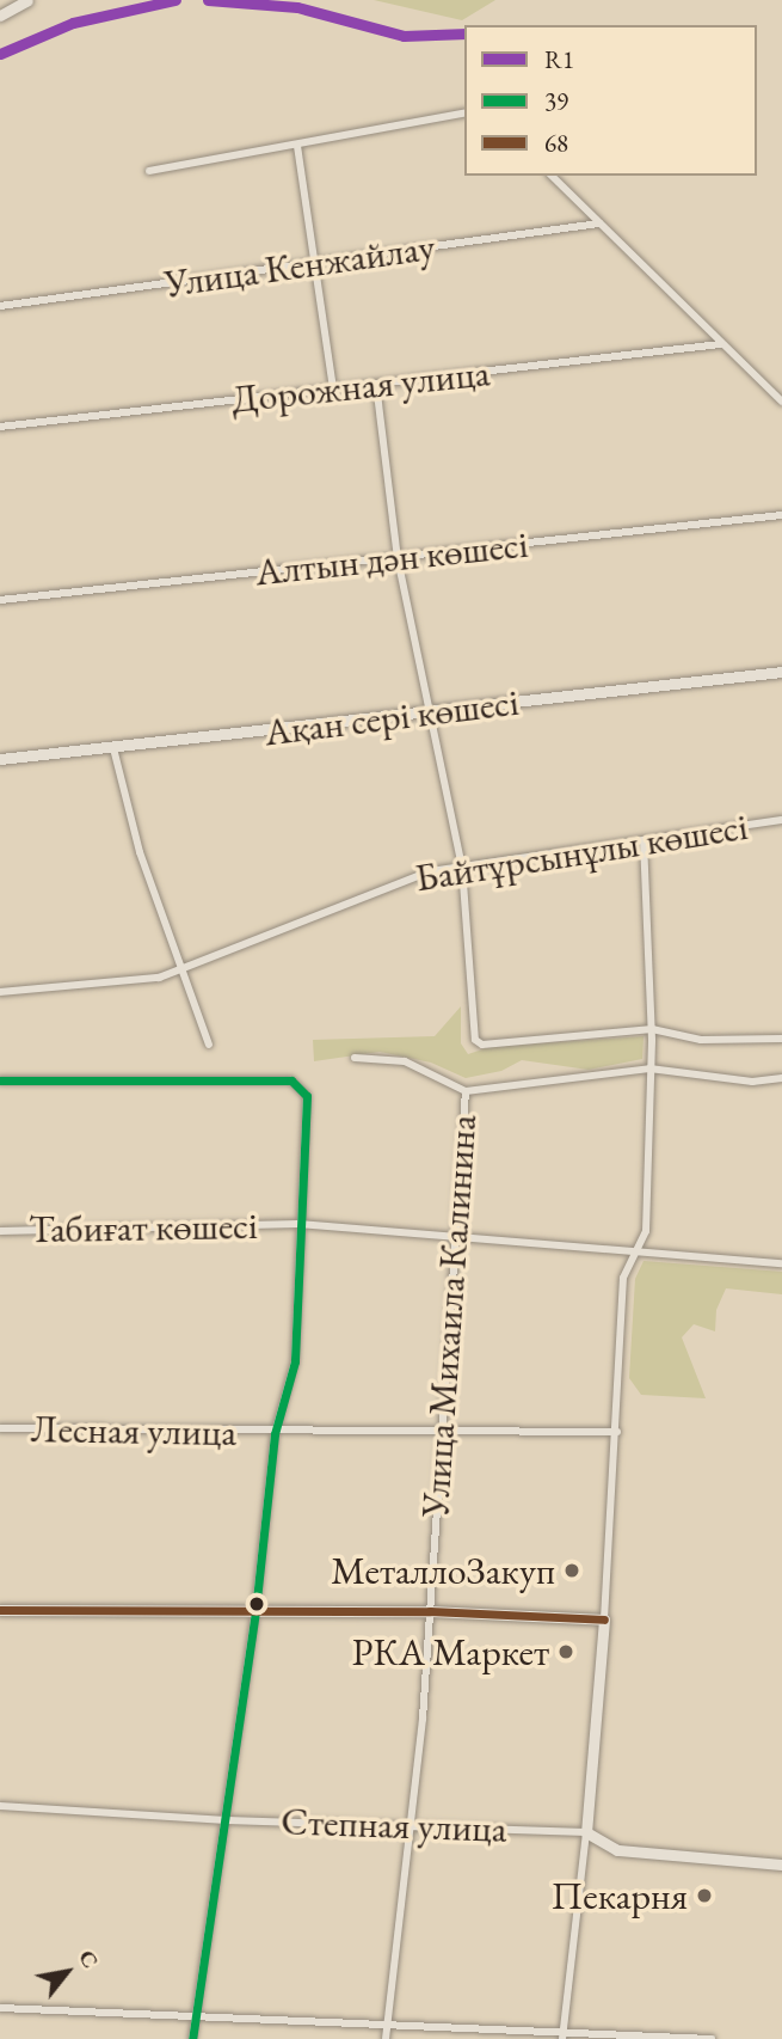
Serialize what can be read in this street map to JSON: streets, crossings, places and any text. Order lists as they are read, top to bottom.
{
  "streets": {
    "street": [
      "Улица Кенжайлау",
      "Дорожная улица",
      "Алтын дән көшесі",
      "Ақан сері көшесі",
      "Байтұрсынұлы көшесі",
      "Табиғат көшесі",
      "Улица Михаила Калинина",
      "Лесная улица",
      "Степная улица"
    ]
  },
  "crossings": [
    ["Табиғат көшесі", "Улица Михаила Калинина"],
    ["Улица Михаила Калинина", "Лесная улица"],
    ["Улица Михаила Калинина", "Степная улица"]
  ],
  "places": ["МеталлоЗакуп", "РКА Маркет", "Пекарня"],
  "lines": ["transit line R1", "transit line 39", "transit line 68"],
  "legend": ["R1", "39", "68"],
  "north": "top right"
}
